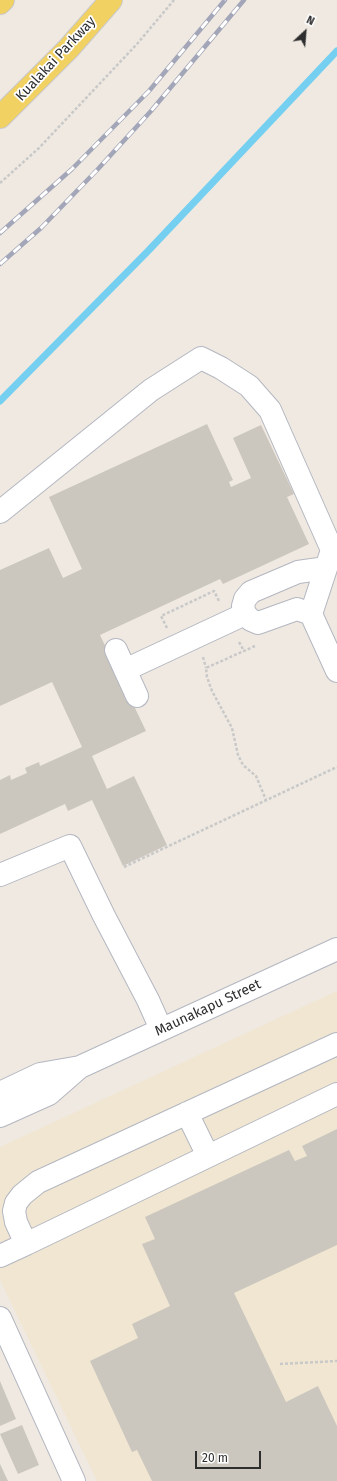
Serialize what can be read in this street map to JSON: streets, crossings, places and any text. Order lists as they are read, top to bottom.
{
  "streets": {
    "main road": ["Kualakai Parkway"],
    "street": ["Maunakapu Street"]
  },
  "scale_bar": "20 m",
  "north": "top right"
}
